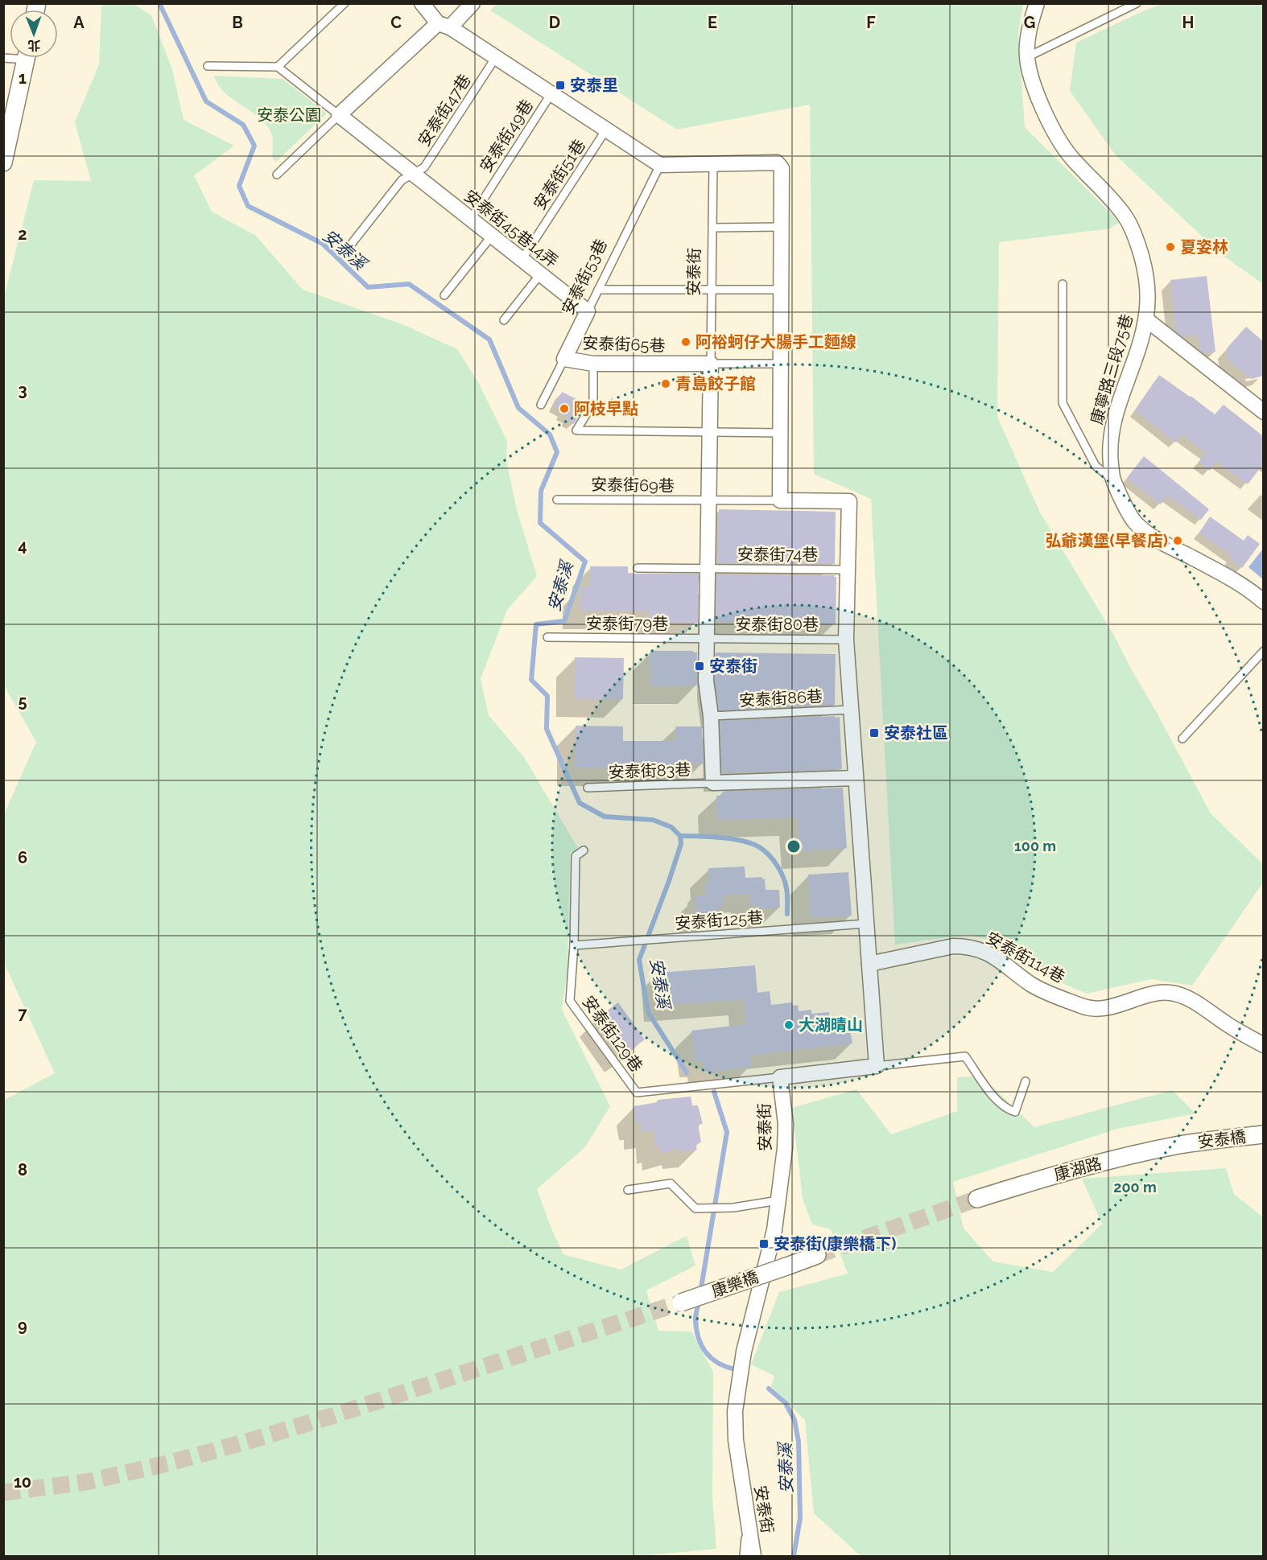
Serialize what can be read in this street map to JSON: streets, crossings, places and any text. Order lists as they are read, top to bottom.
{
  "streets": {
    "street": [
      "安泰街45巷14弄",
      "安泰街",
      "安泰街53巷",
      "安泰街65巷",
      "康寧路三段75巷",
      "安泰街114巷",
      "安泰橋",
      "康湖路",
      "康樂橋"
    ],
    "lane": [
      "安泰街47巷",
      "安泰街49巷",
      "安泰街51巷",
      "安泰街69巷",
      "安泰街74巷",
      "安泰街79巷",
      "安泰街80巷",
      "安泰街86巷",
      "安泰街83巷",
      "安泰街125巷",
      "安泰街129巷"
    ]
  },
  "crossings": [
    ["安泰街47巷", "安泰街45巷14弄"],
    ["安泰街49巷", "安泰街45巷14弄"],
    ["安泰街51巷", "安泰街45巷14弄"],
    ["安泰街45巷14弄", "安泰街53巷"],
    ["安泰街", "安泰街65巷"],
    ["安泰街", "安泰街69巷"],
    ["安泰街", "安泰街74巷"],
    ["安泰街", "安泰街79巷"],
    ["安泰街", "安泰街80巷"],
    ["安泰街", "安泰街86巷"],
    ["安泰街", "安泰街83巷"],
    ["安泰街", "安泰街129巷"],
    ["安泰街53巷", "安泰街65巷"],
    ["安泰街79巷", "安泰街80巷"],
    ["安泰街125巷", "安泰街129巷"],
    ["安泰橋", "康湖路"]
  ],
  "water": ["安泰溪"],
  "parks": ["安泰公園"],
  "places": {
    "transit": [
      "安泰里",
      "安泰街",
      "安泰社區",
      "安泰街(康樂橋下)"
    ],
    "other": [
      "夏姿林",
      "阿裕蚵仔大腸手工麵線",
      "青島餃子館",
      "阿枝早點",
      "弘爺漢堡(早餐店)",
      "大湖晴山"
    ]
  },
  "north": "bottom",
  "grid": {
    "columns": [
      "A",
      "B",
      "C",
      "D",
      "E",
      "F",
      "G",
      "H"
    ],
    "rows": [
      "1",
      "2",
      "3",
      "4",
      "5",
      "6",
      "7",
      "8",
      "9",
      "10"
    ]
  },
  "rings": ["100 m", "200 m"]
}
